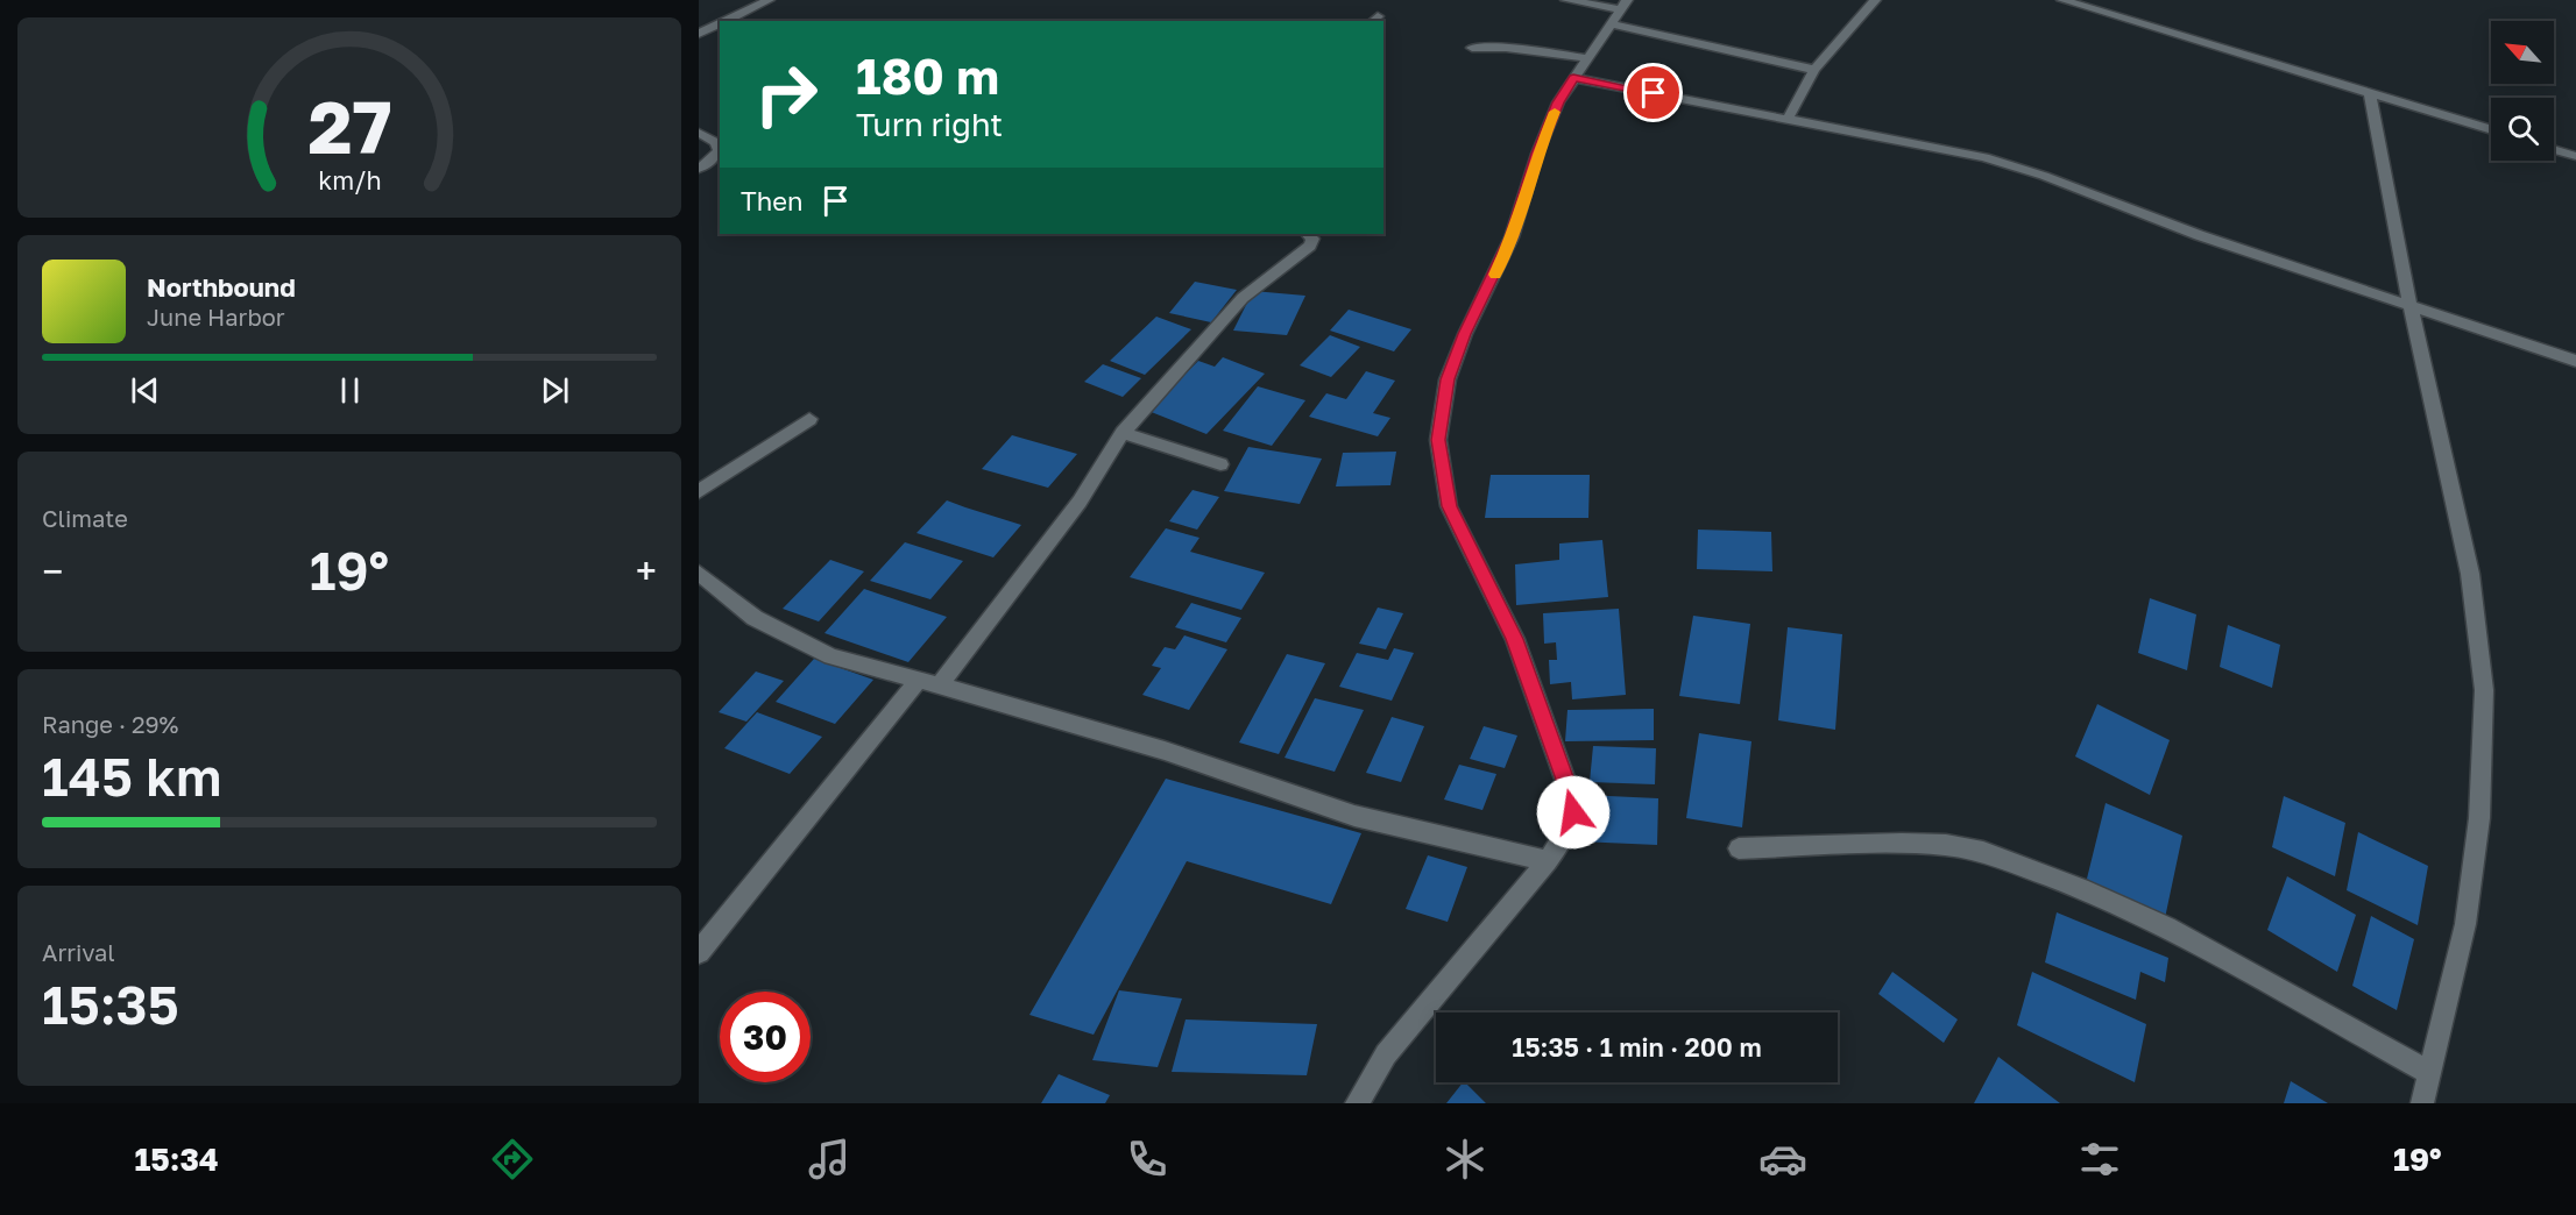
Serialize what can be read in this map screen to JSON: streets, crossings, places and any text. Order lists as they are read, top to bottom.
{
  "north": "top left",
  "page": {
    "turn": ["180 m", "Turn right"],
    "then": "Then",
    "song": ["Northbound", "June Harbor"],
    "tile": [
      "Climate",
      ["Range · 29%", "145 km"],
      ["Arrival", "15:35"]
    ],
    "heat": ["−", "19°", "+"],
    "limit": "30",
    "trip": "15:35 · 1 min · 200 m",
    "tabs": ["15:34", "19°"],
    "gauge": ["27", "km/h"]
  }
}
